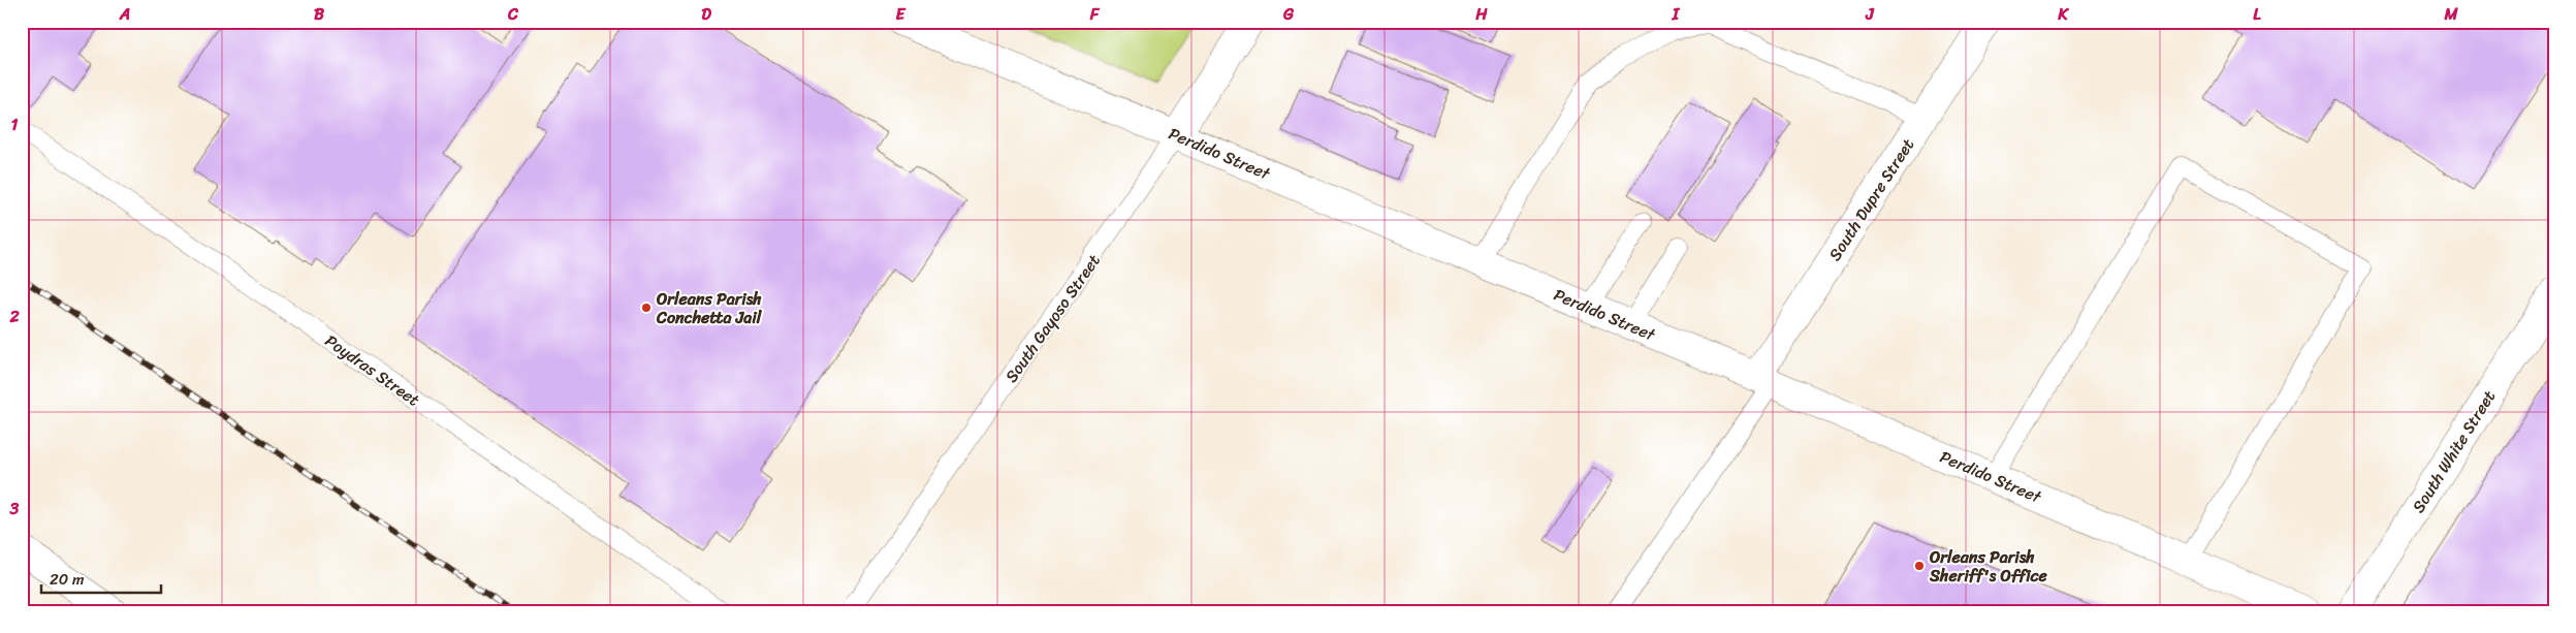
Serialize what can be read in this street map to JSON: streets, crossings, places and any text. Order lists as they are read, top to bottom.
{
  "streets": {
    "main road": [
      "Perdido Street",
      "South Dupre Street",
      "South Gayoso Street",
      "South White Street"
    ],
    "lane": ["Poydras Street"]
  },
  "crossings": [
    ["Perdido Street", "South Dupre Street"],
    ["Perdido Street", "South Gayoso Street"]
  ],
  "places": ["Orleans Parish Conchetta Jail", "Orleans Parish Sheriff's Office"],
  "scale_bar": "20 m",
  "grid": {
    "columns": [
      "A",
      "B",
      "C",
      "D",
      "E",
      "F",
      "G",
      "H",
      "I",
      "J",
      "K",
      "L",
      "M"
    ],
    "rows": ["1", "2", "3"]
  }
}
